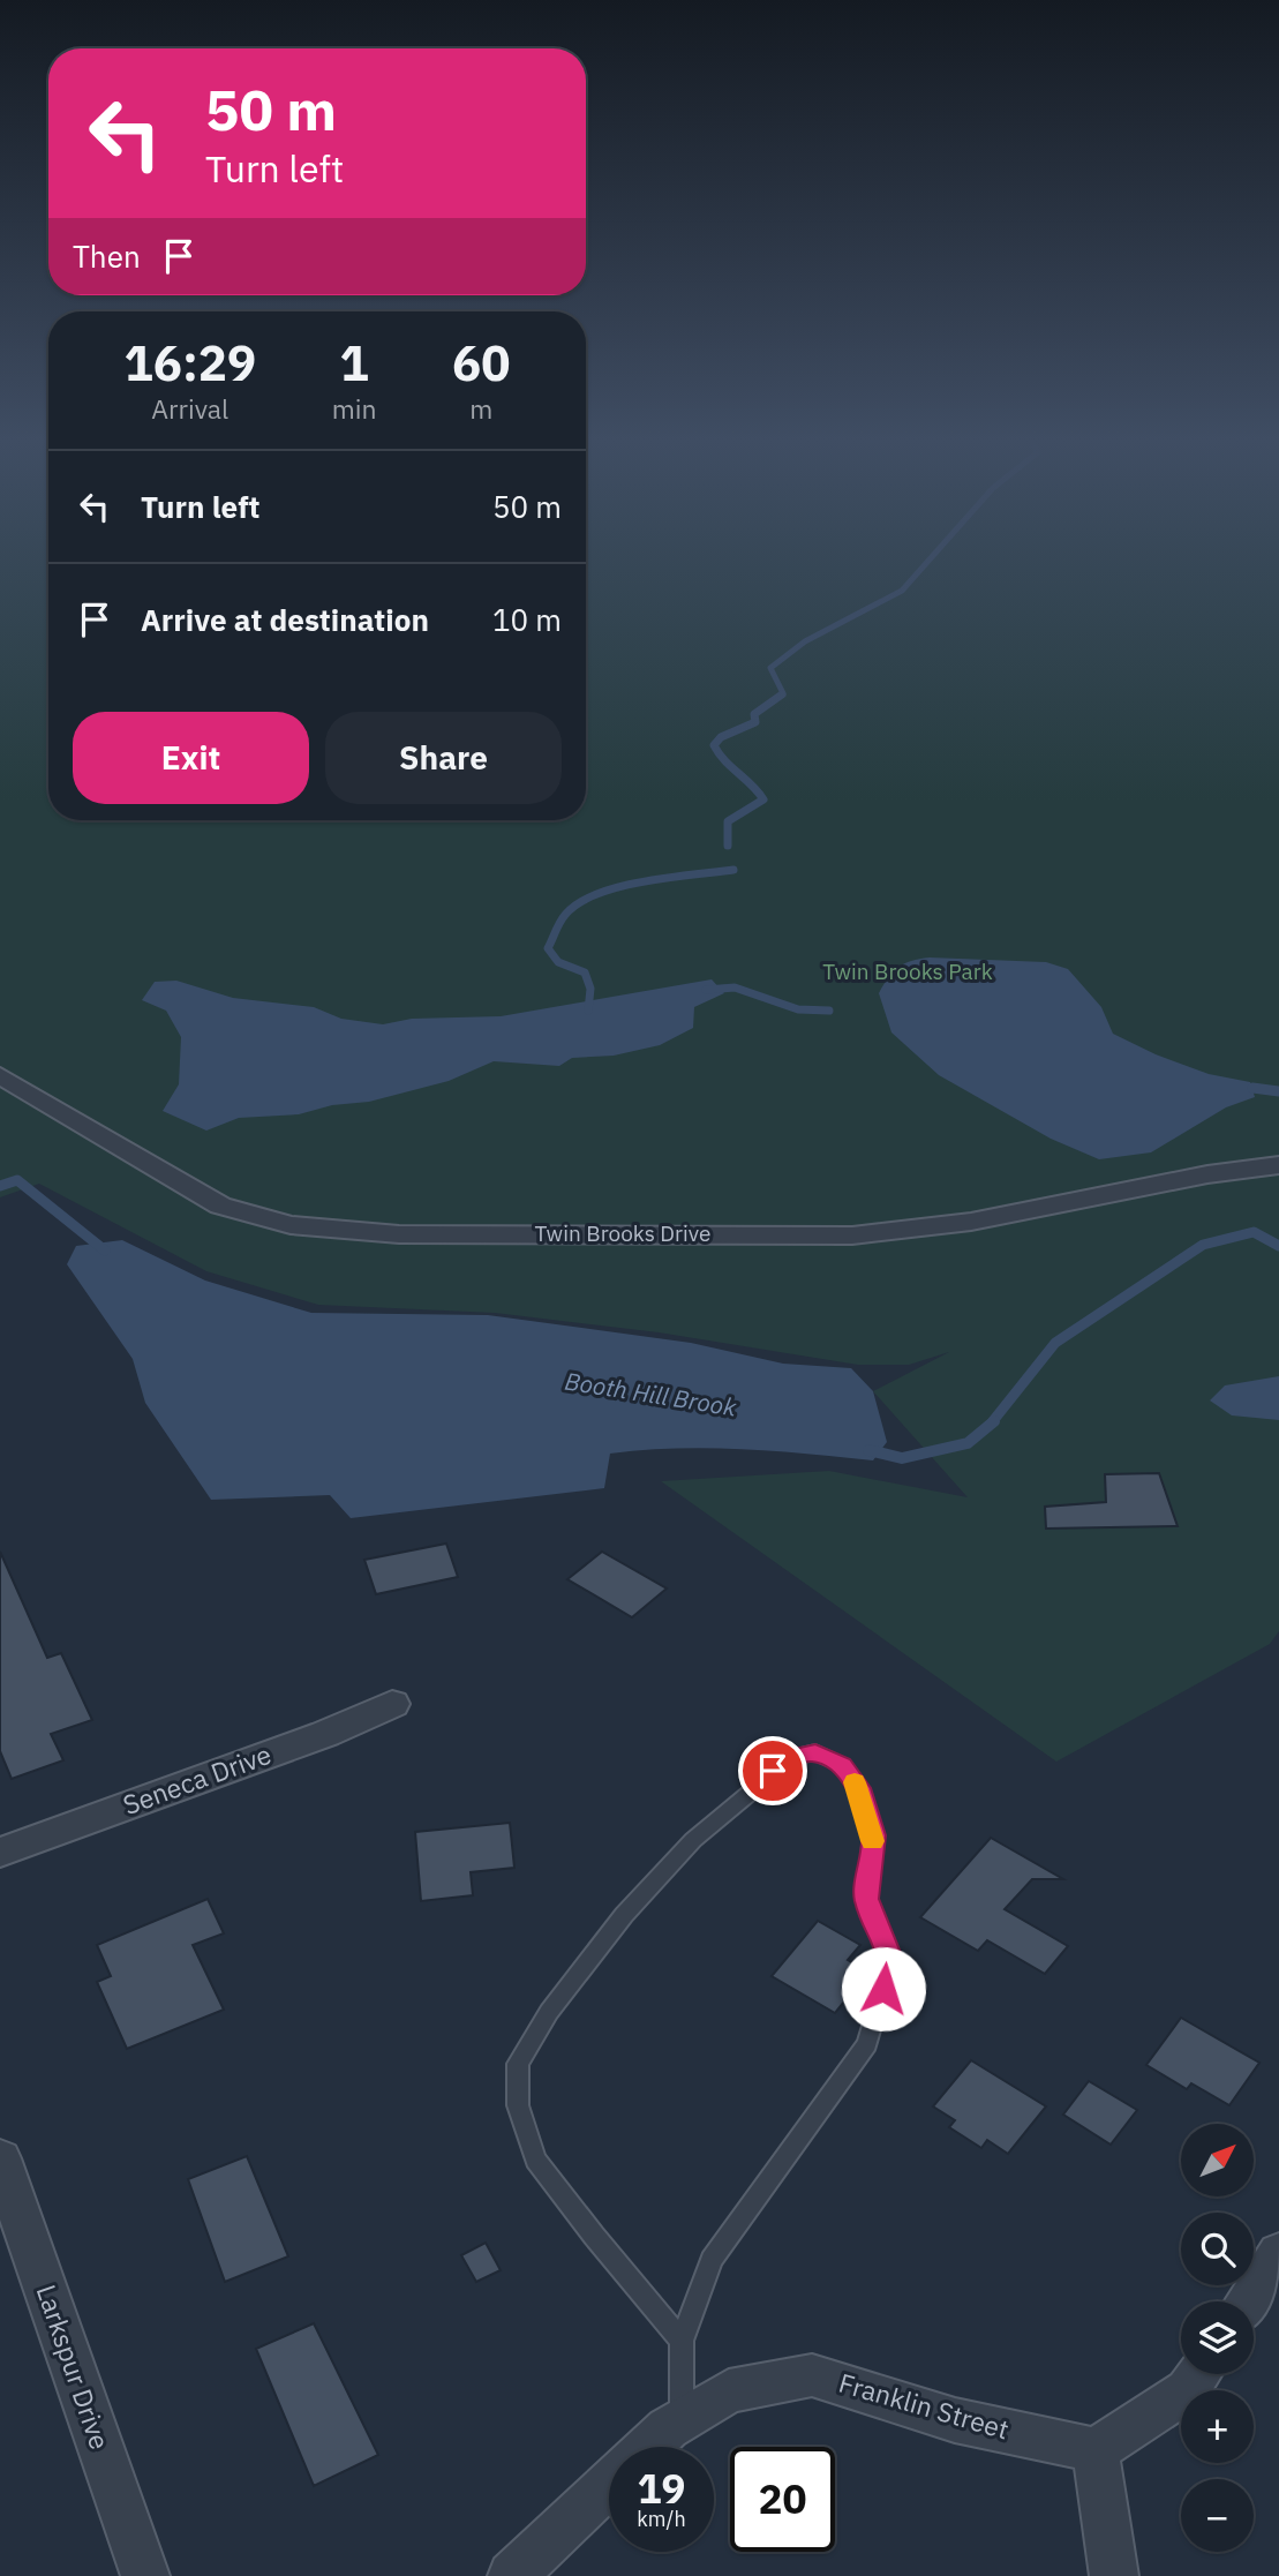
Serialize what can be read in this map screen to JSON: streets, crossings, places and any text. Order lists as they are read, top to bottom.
{
  "streets": {
    "street": [
      "Twin Brooks Drive",
      "Seneca Drive",
      "Larkspur Drive",
      "Franklin Street"
    ]
  },
  "water": ["Booth Hill Brook"],
  "parks": ["Twin Brooks Park"],
  "north": "top right",
  "page": {
    "turn": ["50 m", "Turn left"],
    "then": "Then",
    "eta": [
      "16:29",
      "Arrival",
      "1",
      "min",
      "60",
      "m"
    ],
    "list": [
      {
        "name": "Turn left",
        "value": "50 m"
      },
      {
        "name": "Arrive at destination",
        "value": "10 m"
      }
    ],
    "buttons": ["Exit", "Share"],
    "map_buttons": ["+", "−"],
    "speed": "19 km/h",
    "limit": "20"
  }
}
